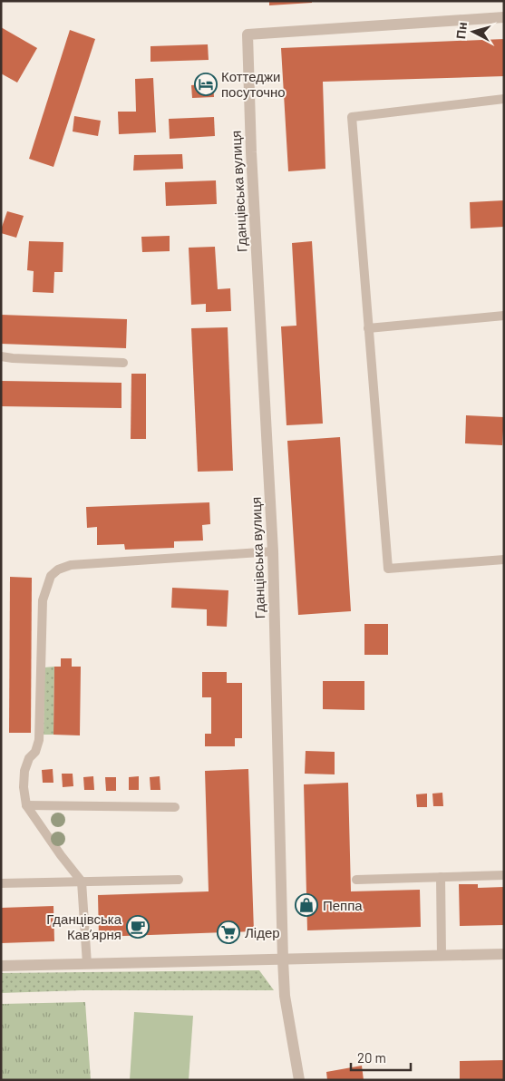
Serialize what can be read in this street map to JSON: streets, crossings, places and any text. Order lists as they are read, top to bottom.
{
  "streets": {
    "street": ["Гданцівська вулиця"]
  },
  "places": {
    "hotel": ["Коттеджи посуточно"],
    "shop": ["Пеппа"],
    "cafe": ["Гданцівська Кавʼярня"],
    "supermarket": ["Лідер"]
  },
  "scale_bar": "20 m",
  "north": "left"
}
